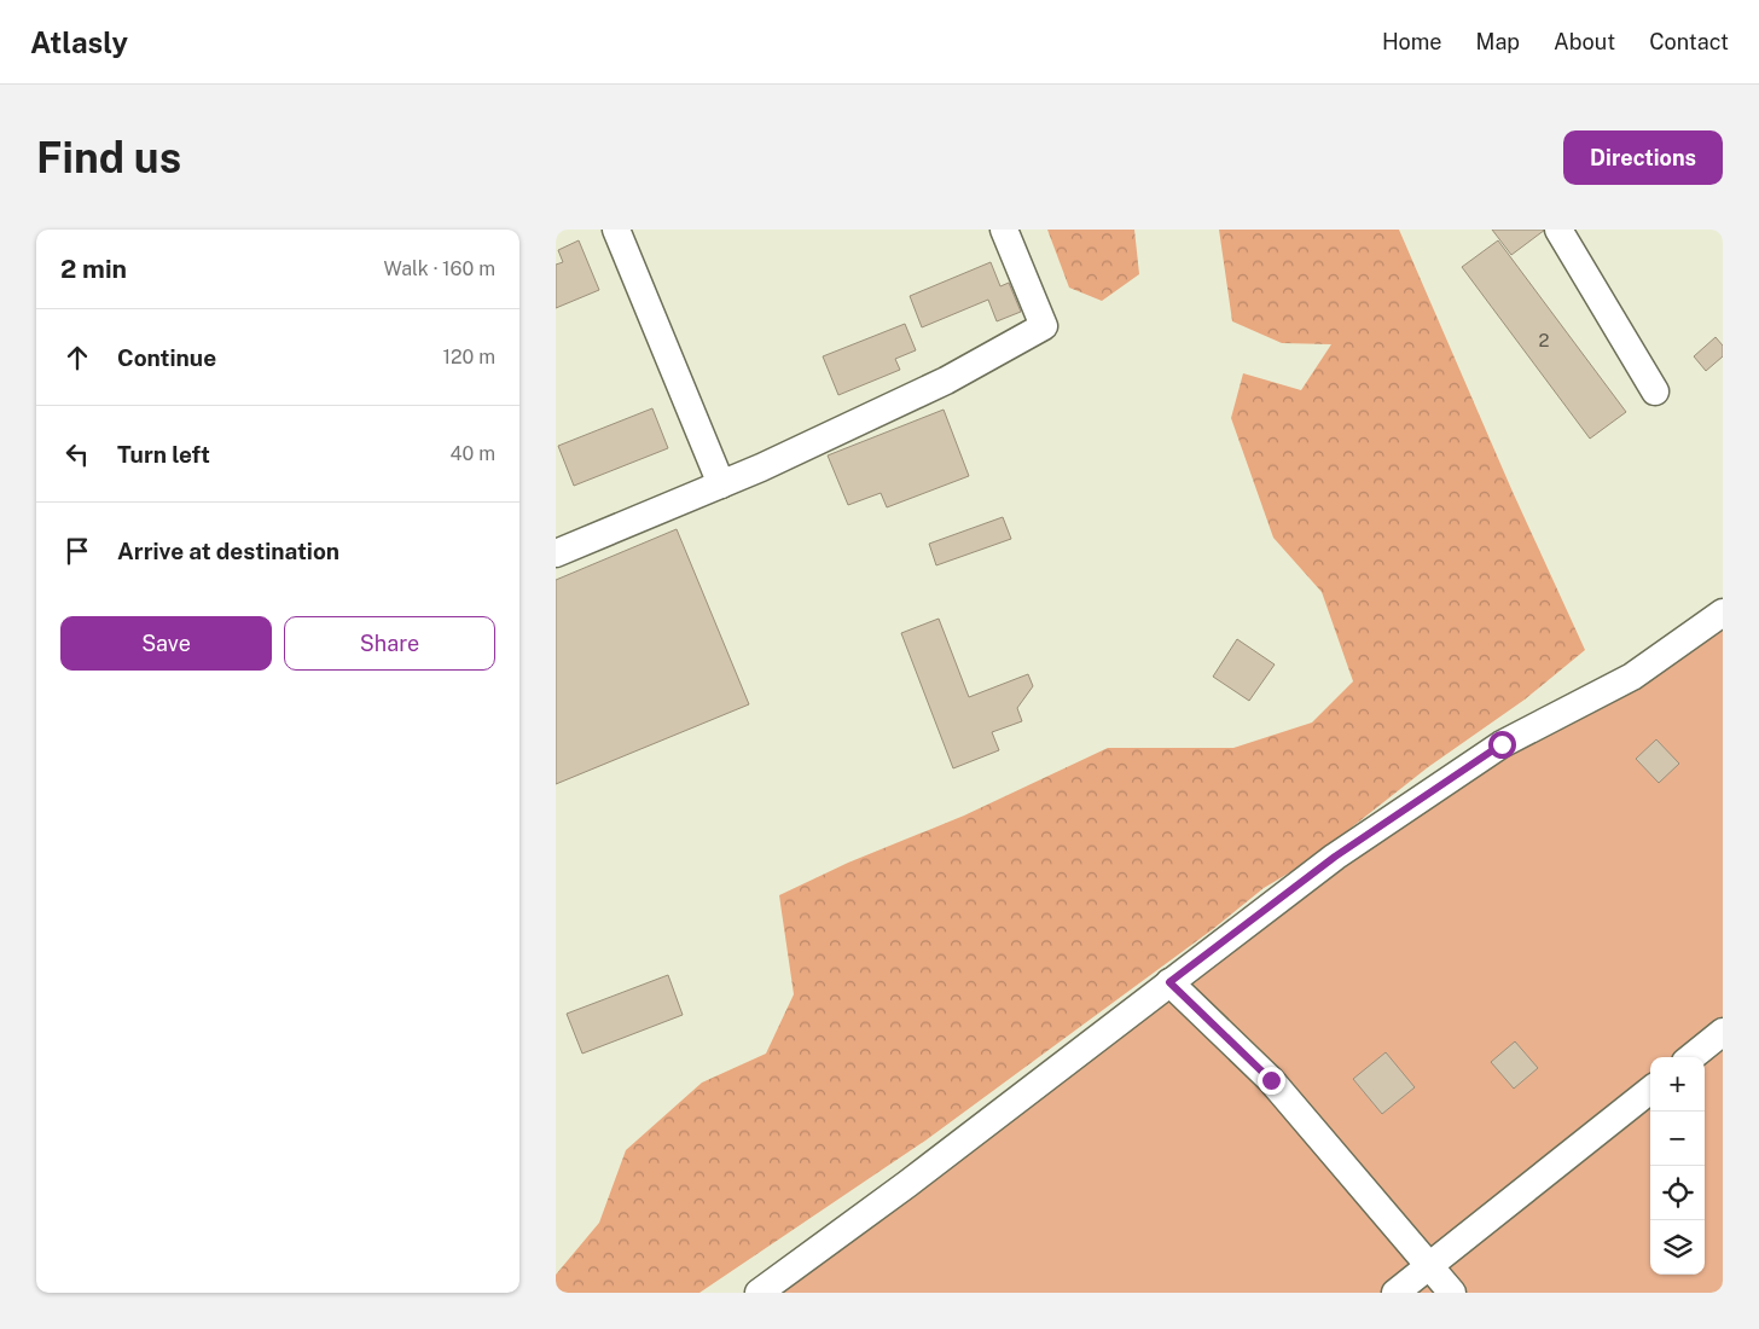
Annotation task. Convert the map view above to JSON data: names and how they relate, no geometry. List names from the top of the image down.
{
  "house_numbers": ["2"],
  "page": {
    "header": "Atlasly",
    "nav": [
      "Home",
      "Map",
      "About",
      "Contact"
    ],
    "buttons": [
      "Directions",
      ["Save", "Share"]
    ],
    "title": "Find us",
    "heading": ["2 min", "Walk · 160 m"],
    "list": [
      ["Continue", "120 m"],
      ["Turn left", "40 m"],
      "Arrive at destination"
    ],
    "map_buttons": ["+", "−"]
  }
}
